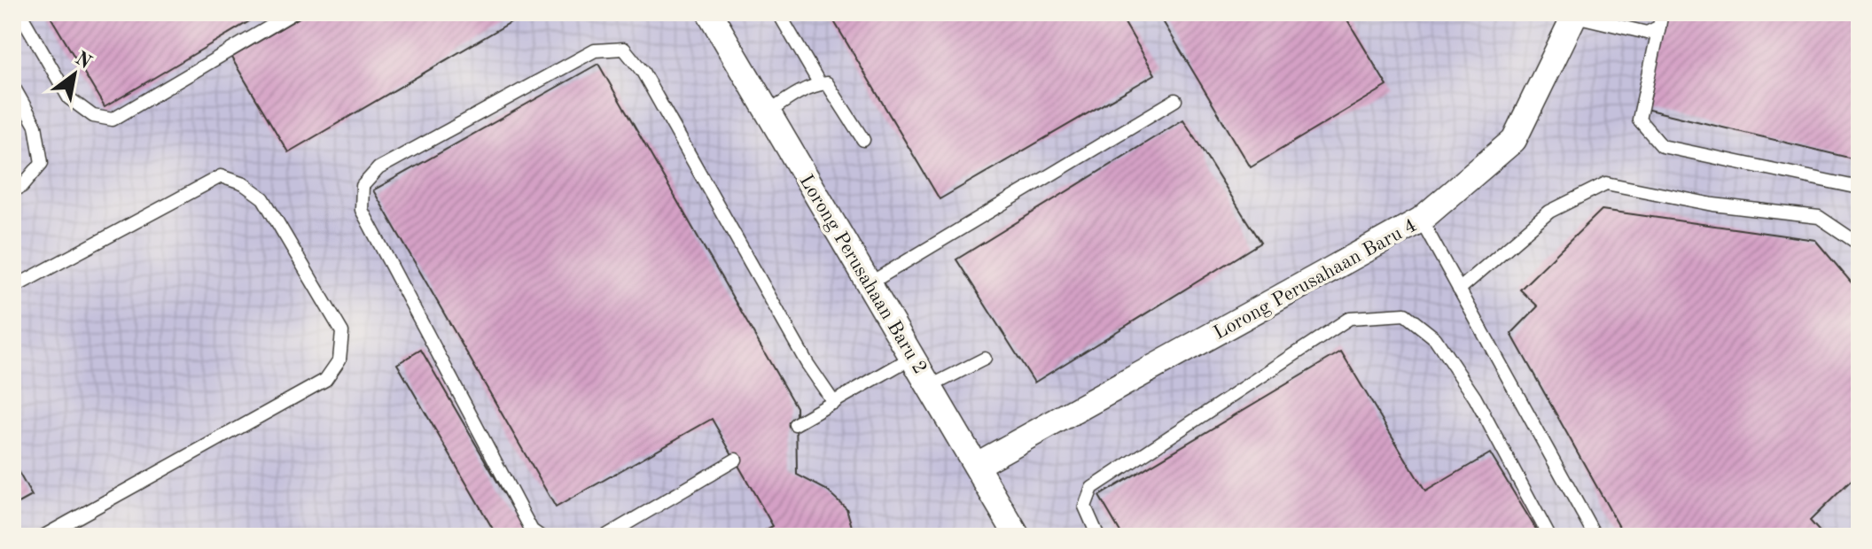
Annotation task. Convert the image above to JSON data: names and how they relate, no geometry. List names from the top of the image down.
{
  "streets": {
    "street": ["Lorong Perusahaan Baru 2", "Lorong Perusahaan Baru 4"]
  },
  "crossings": [
    ["Lorong Perusahaan Baru 2", "Lorong Perusahaan Baru 4"]
  ],
  "north": "top right"
}
